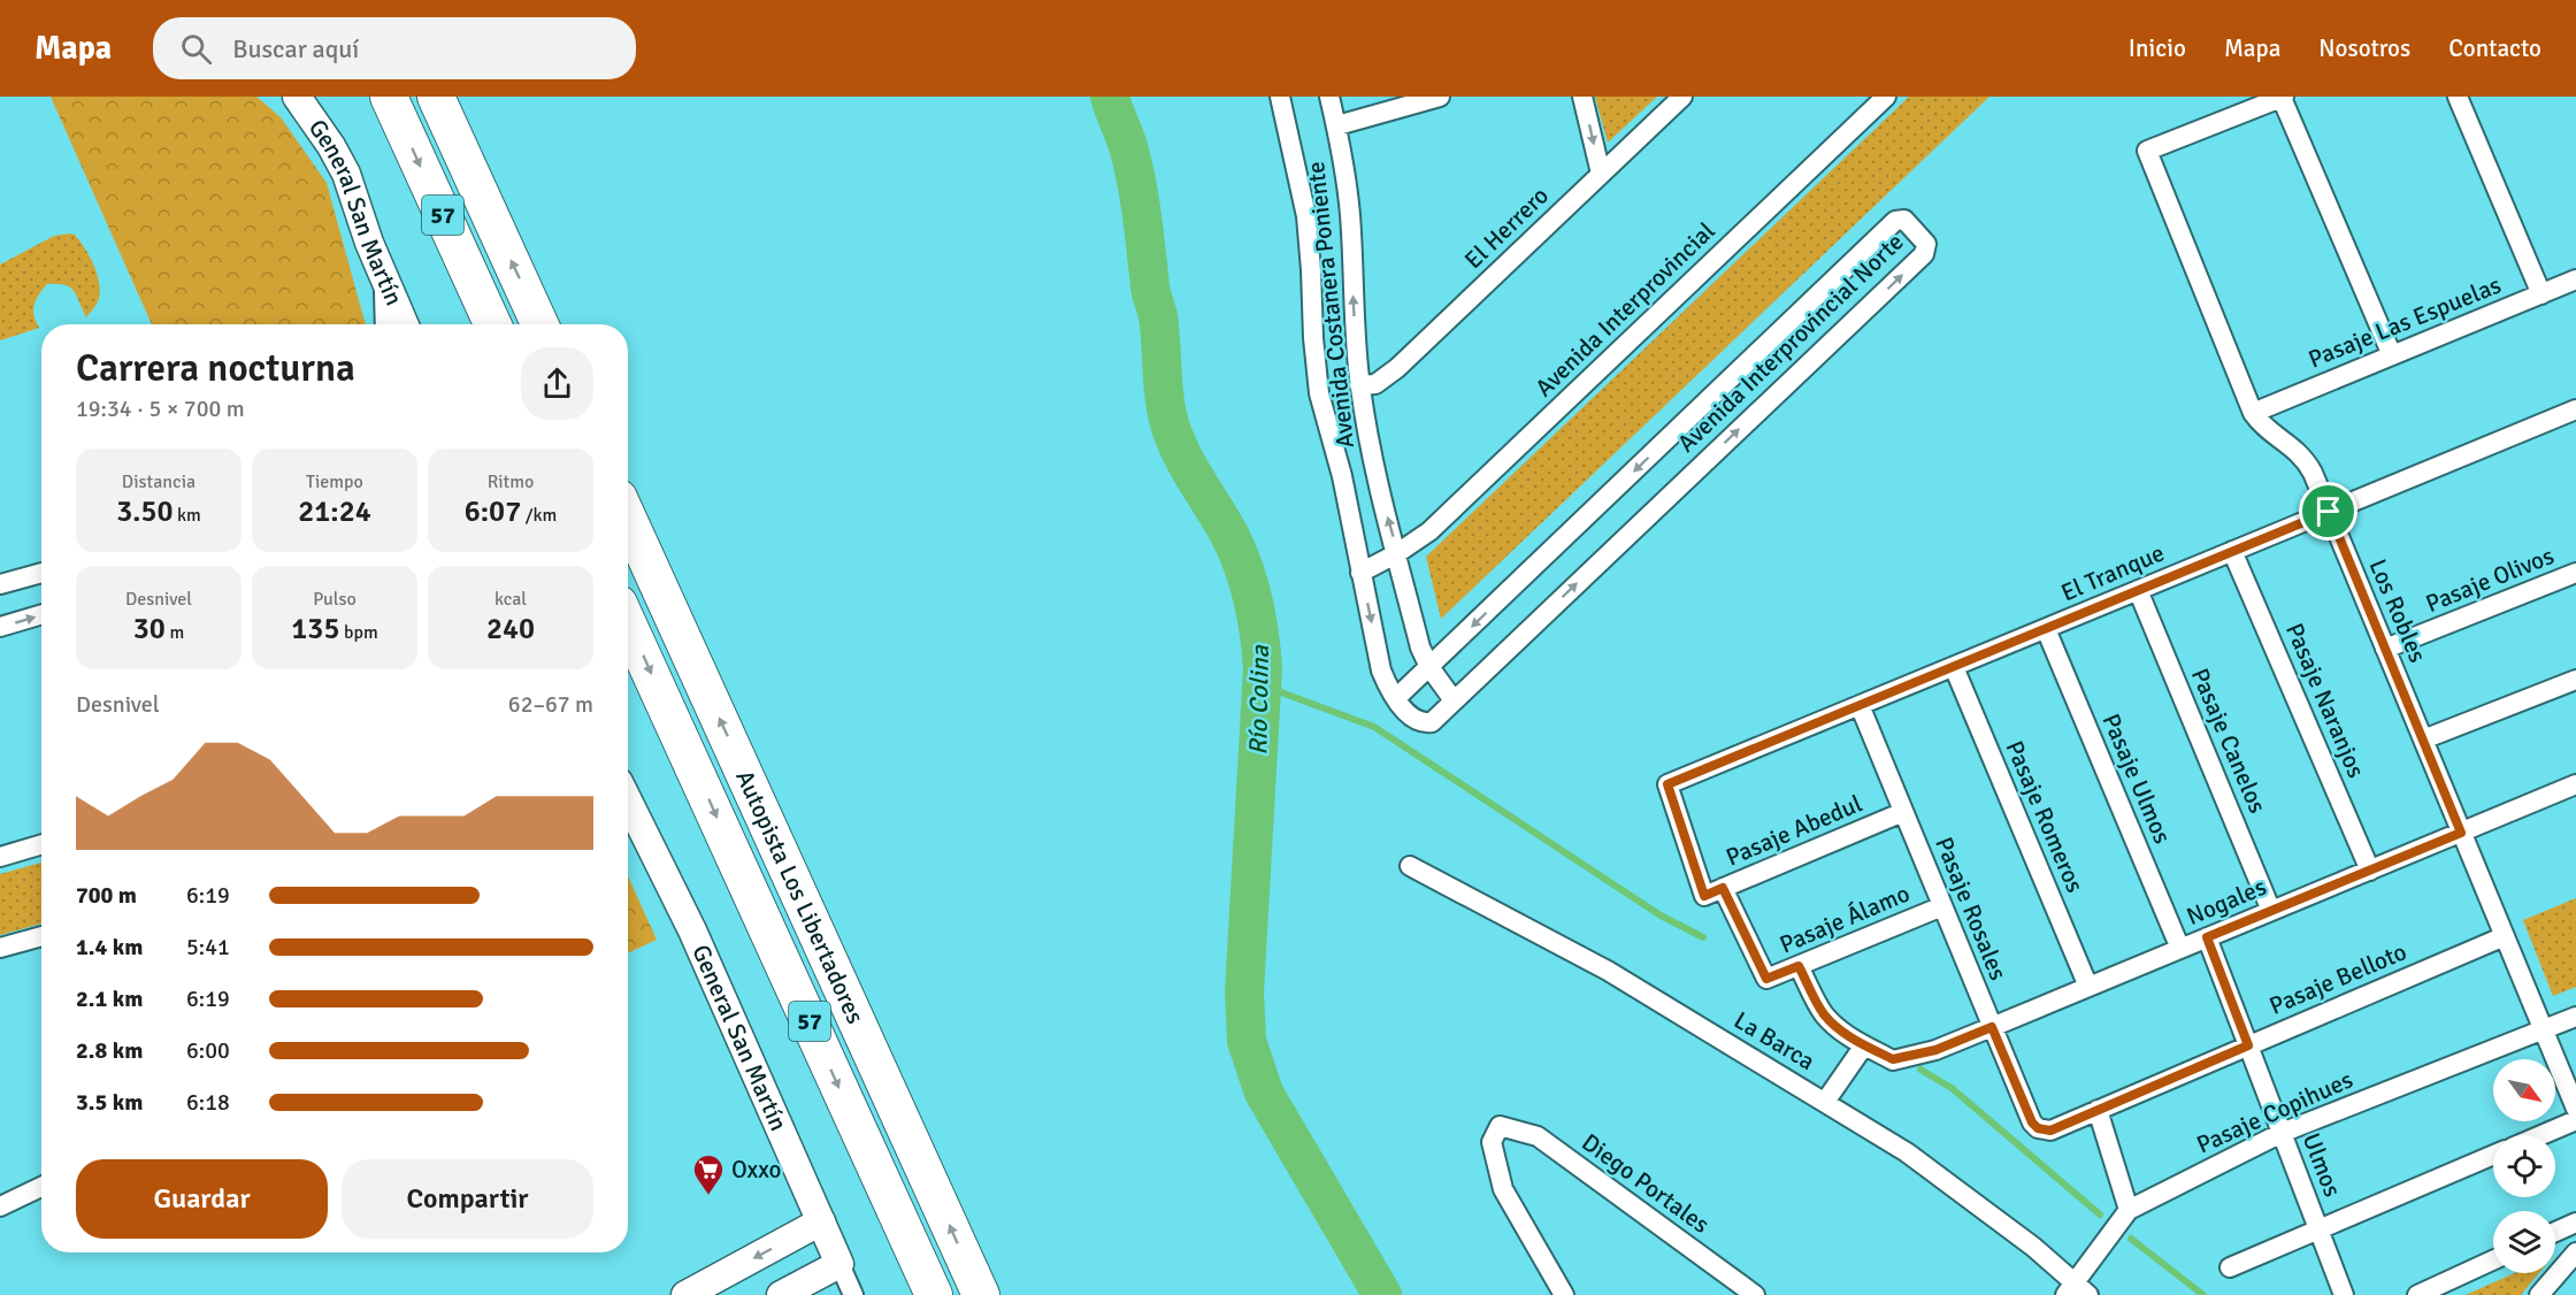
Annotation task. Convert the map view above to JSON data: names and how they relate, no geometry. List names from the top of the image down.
{
  "streets": {
    "highway": ["57", "Autopista Los Libertadores"],
    "street": [
      "General San Martín",
      "El Herrero",
      "Avenida Costanera Poniente",
      "Avenida Interprovincial",
      "Pasaje Las Espuelas",
      "Avenida Interprovincial Norte",
      "El Tranque",
      "Pasaje Olivos",
      "Los Robles",
      "Pasaje Naranjos",
      "Pasaje Canelos",
      "Pasaje Ulmos",
      "Pasaje Romeros",
      "Pasaje Abedul",
      "Nogales",
      "Pasaje Rosales",
      "Pasaje Álamo",
      "Pasaje Belloto",
      "La Barca",
      "Pasaje Copihues",
      "Ulmos",
      "Diego Portales"
    ]
  },
  "crossings": [
    ["El Herrero", "Avenida Costanera Poniente"],
    ["Avenida Costanera Poniente", "Avenida Interprovincial"],
    ["Avenida Costanera Poniente", "Avenida Interprovincial Norte"],
    ["Pasaje Las Espuelas", "Los Robles"],
    ["El Tranque", "Los Robles"],
    ["El Tranque", "Pasaje Naranjos"],
    ["El Tranque", "Pasaje Canelos"],
    ["El Tranque", "Pasaje Ulmos"],
    ["El Tranque", "Pasaje Romeros"],
    ["El Tranque", "Pasaje Abedul"],
    ["El Tranque", "Pasaje Rosales"],
    ["Pasaje Olivos", "Los Robles"],
    ["Los Robles", "Nogales"],
    ["Los Robles", "Pasaje Belloto"],
    ["Los Robles", "Pasaje Copihues"],
    ["Pasaje Naranjos", "Nogales"],
    ["Pasaje Canelos", "Nogales"],
    ["Pasaje Ulmos", "Nogales"],
    ["Pasaje Romeros", "Nogales"],
    ["Pasaje Abedul", "Pasaje Rosales"],
    ["Pasaje Abedul", "Pasaje Álamo"],
    ["Nogales", "Pasaje Rosales"],
    ["Nogales", "Ulmos"],
    ["Pasaje Rosales", "Pasaje Álamo"],
    ["Pasaje Rosales", "Pasaje Belloto"],
    ["Pasaje Belloto", "Ulmos"],
    ["La Barca", "Pasaje Copihues"],
    ["Pasaje Copihues", "Ulmos"]
  ],
  "water": ["Río Colina"],
  "places": {
    "supermarket": ["Oxxo"]
  },
  "north": "bottom right",
  "page": {
    "header": "Mapa",
    "search": "Buscar aquí",
    "nav": [
      "Inicio",
      "Mapa",
      "Nosotros",
      "Contacto"
    ],
    "heading": ["Carrera nocturna", "19:34 · 5 × 700 m"],
    "stats": [
      ["Distancia", "3.50 km"],
      ["Tiempo", "21:24"],
      ["Ritmo", "6:07 /km"],
      ["Desnivel", "30 m"],
      ["Pulso", "135 bpm"],
      ["kcal", "240"]
    ],
    "chart": ["Desnivel", "62–67 m"],
    "list": [
      {
        "name": "700 m",
        "note": "6:19"
      },
      {
        "name": "1.4 km",
        "note": "5:41"
      },
      {
        "name": "2.1 km",
        "note": "6:19"
      },
      {
        "name": "2.8 km",
        "note": "6:00"
      },
      {
        "name": "3.5 km",
        "note": "6:18"
      }
    ],
    "buttons": ["Guardar", "Compartir"]
  }
}
